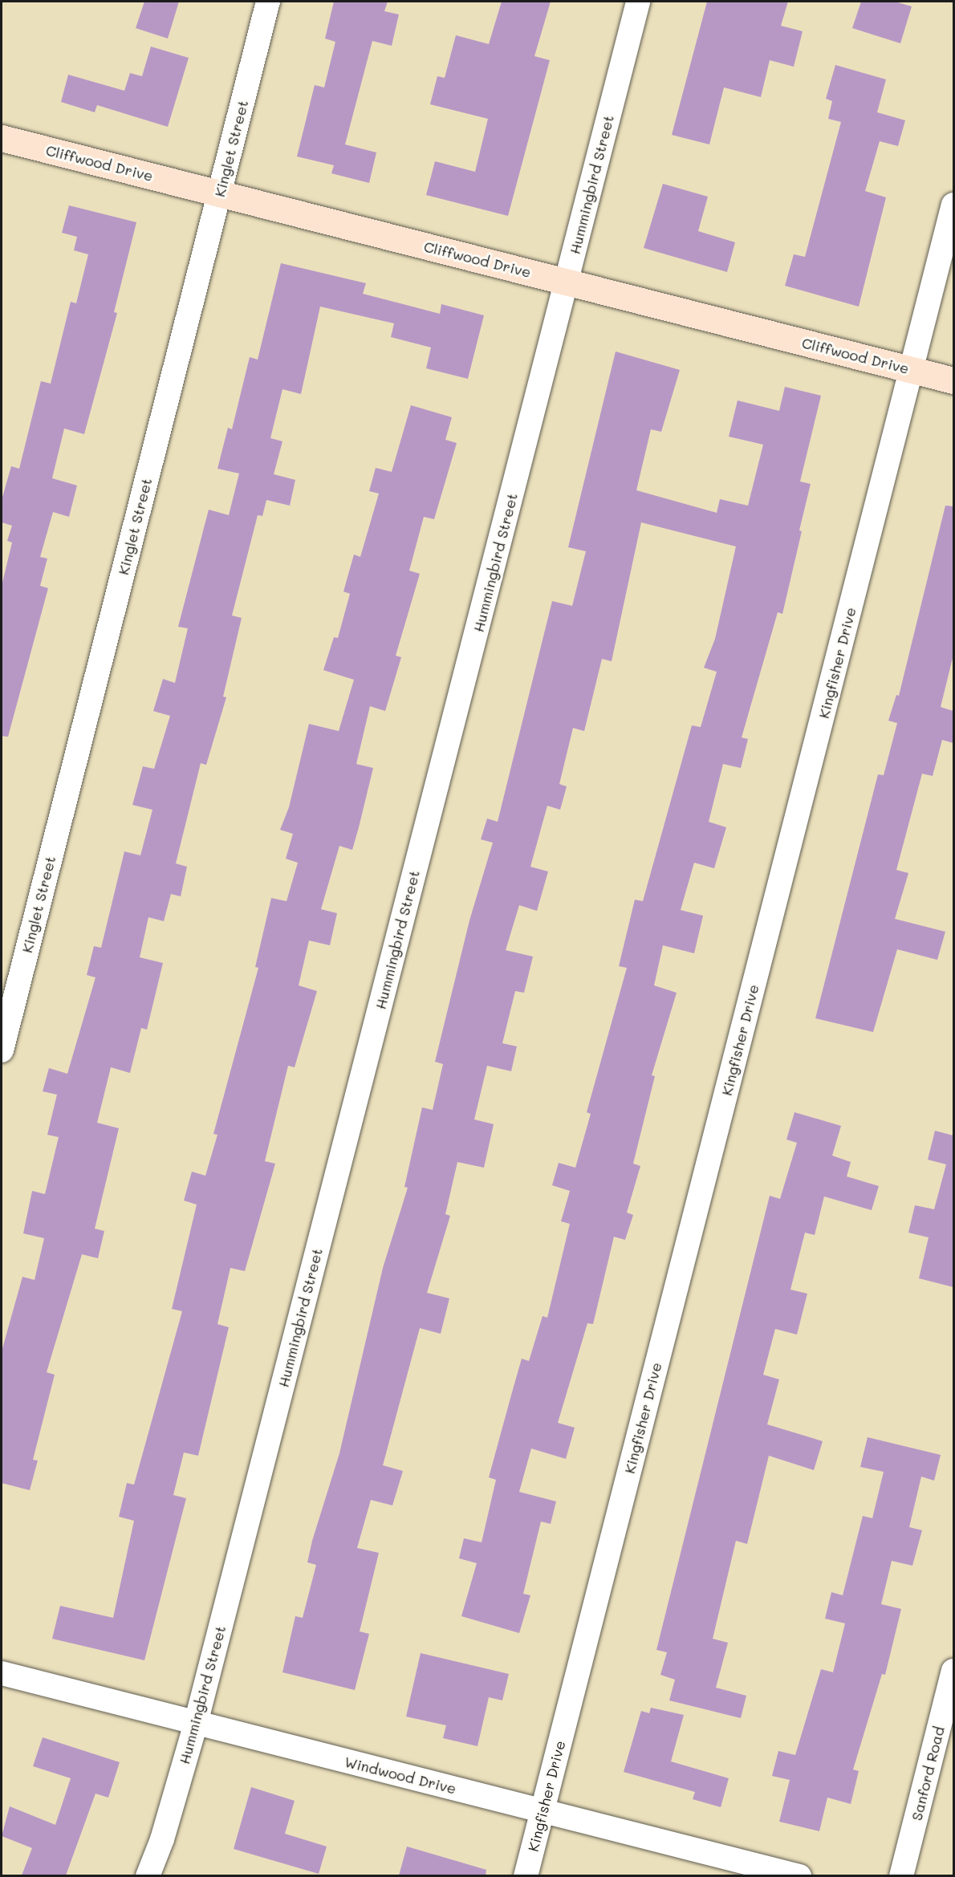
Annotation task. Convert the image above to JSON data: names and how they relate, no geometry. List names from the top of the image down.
{
  "streets": {
    "street": [
      "Kinglet Street",
      "Cliffwood Drive",
      "Hummingbird Street",
      "Kingfisher Drive",
      "Sanford Road",
      "Windwood Drive"
    ]
  },
  "crossings": [
    ["Kinglet Street", "Cliffwood Drive"],
    ["Cliffwood Drive", "Hummingbird Street"],
    ["Cliffwood Drive", "Kingfisher Drive"],
    ["Hummingbird Street", "Windwood Drive"],
    ["Kingfisher Drive", "Windwood Drive"]
  ]
}
